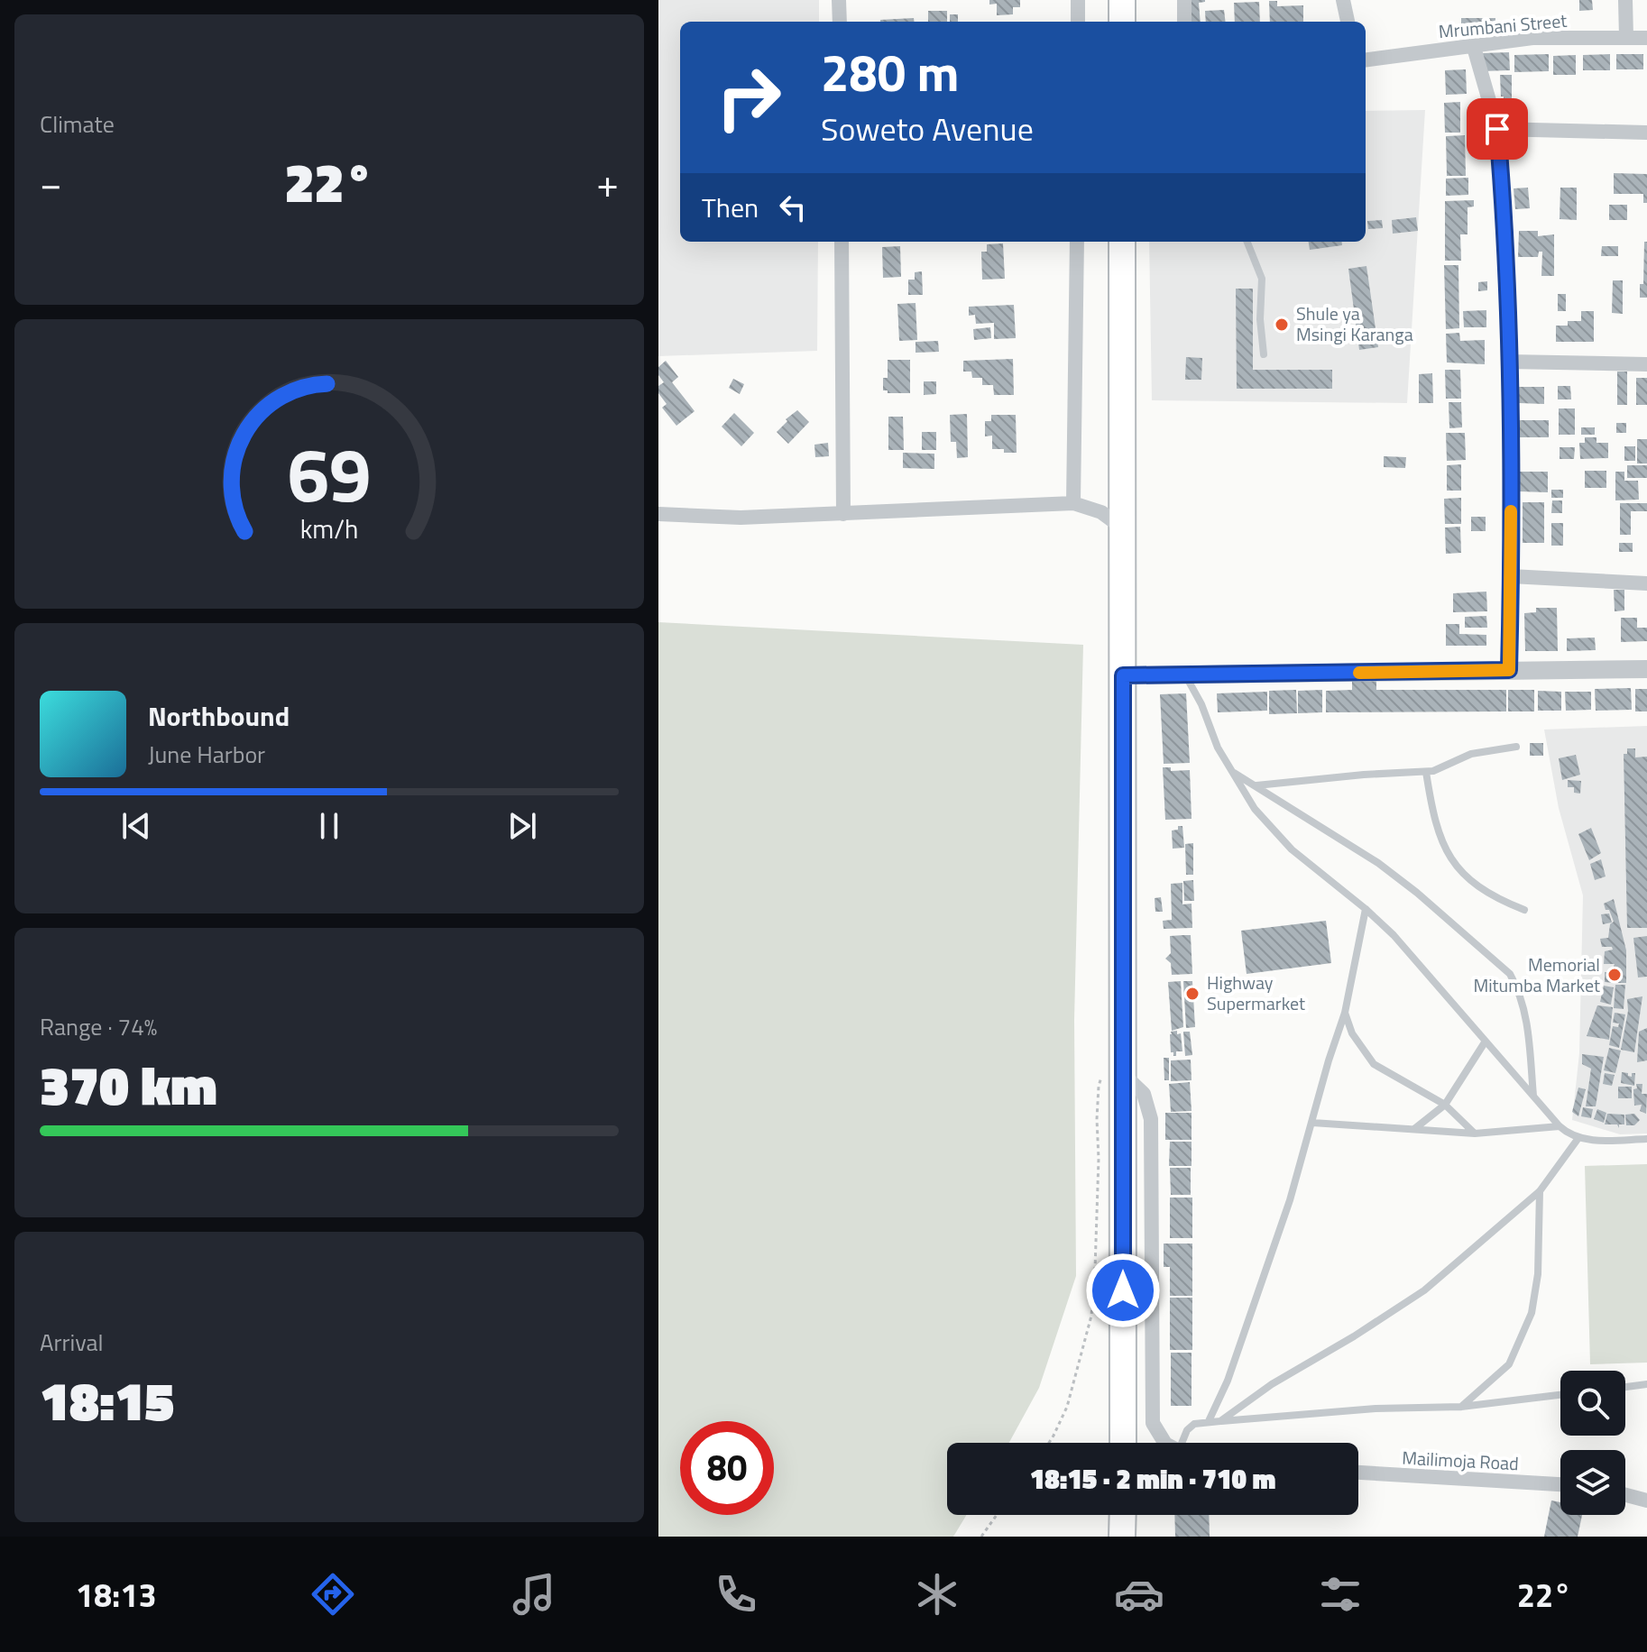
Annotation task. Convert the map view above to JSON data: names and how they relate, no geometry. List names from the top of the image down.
{
  "streets": {
    "street": ["Mrumbani Street", "Mailimoja Road"]
  },
  "places": ["Shule ya Msingi Karanga", "Memorial Mitumba Market", "Highway Supermarket"],
  "page": {
    "tile": [
      "Climate",
      ["Range · 74%", "370 km"],
      ["Arrival", "18:15"]
    ],
    "turn": ["280 m", "Soweto Avenue"],
    "heat": ["−", "22°", "+"],
    "then": "Then",
    "song": ["Northbound", "June Harbor"],
    "limit": "80",
    "trip": "18:15 · 2 min · 710 m",
    "tabs": ["18:13", "22°"],
    "gauge": ["69", "km/h"]
  }
}
